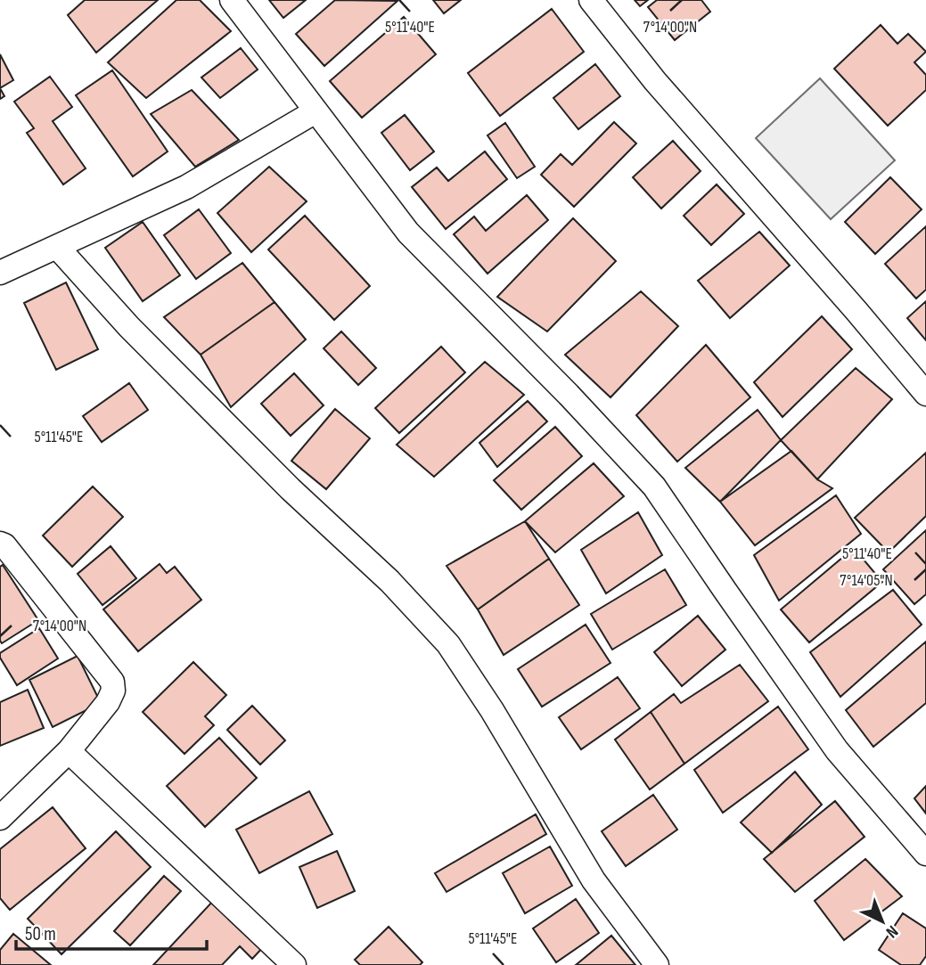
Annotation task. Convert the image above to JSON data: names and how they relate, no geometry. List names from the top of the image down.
{
  "scale_bar": "50 m",
  "north": "bottom right",
  "coordinates": [
    "7°14'00\"N",
    "5°11'40\"E",
    "5°11'45\"E",
    "7°14'05\"N"
  ]
}
